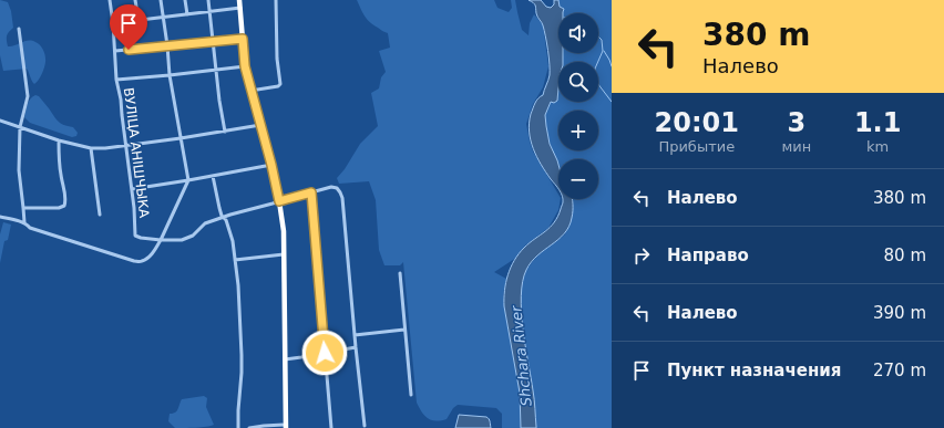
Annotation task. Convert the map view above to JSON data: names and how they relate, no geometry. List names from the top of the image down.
{
  "streets": {
    "street": ["ВУЛІЦА АНІШЧЫКА"]
  },
  "water": ["Shchara River"],
  "page": {
    "turn": ["380 m", "Налево"],
    "map_buttons": ["+", "−"],
    "eta": [
      "20:01",
      "Прибытие",
      "3",
      "мин",
      "1.1",
      "km"
    ],
    "list": [
      {
        "name": "Налево",
        "value": "380 m"
      },
      {
        "name": "Направо",
        "value": "80 m"
      },
      {
        "name": "Налево",
        "value": "390 m"
      },
      {
        "name": "Пункт назначения",
        "value": "270 m"
      }
    ]
  }
}
